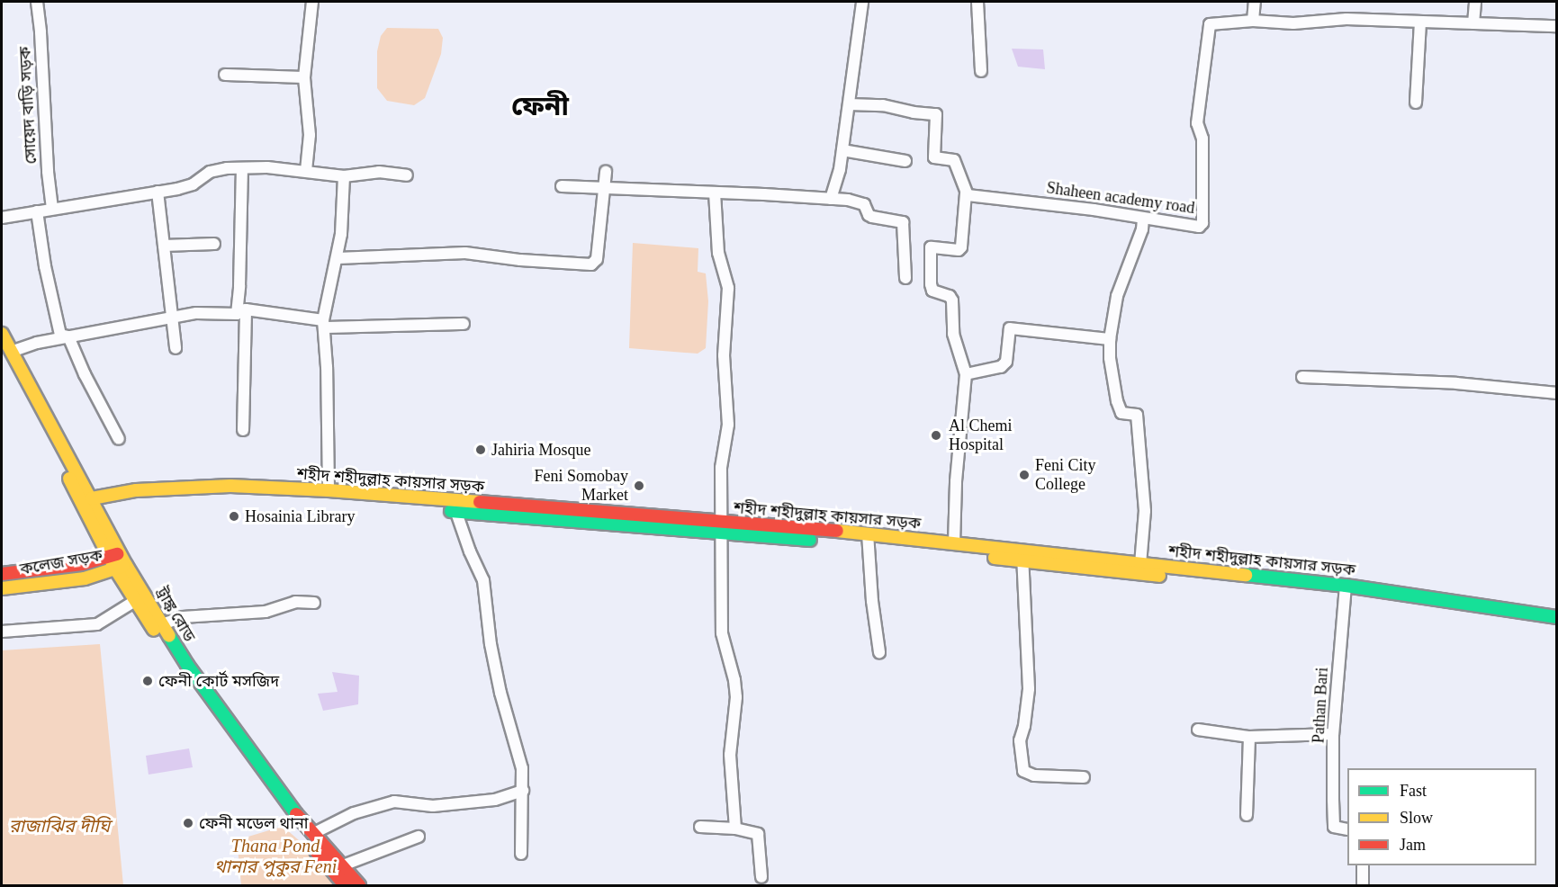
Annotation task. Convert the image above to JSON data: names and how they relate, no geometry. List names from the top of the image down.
{
  "streets": {
    "main road": ["শহীদ শহীদুল্লাহ কায়সার সড়ক", "কলেজ সড়ক", "ট্রাঙ্ক রোড"],
    "street": ["সোয়েদ বাড়ি সড়ক", "Shaheen academy road", "Pathan Bari"]
  },
  "crossings": [
    ["শহীদ শহীদুল্লাহ কায়সার সড়ক", "ট্রাঙ্ক রোড"],
    ["শহীদ শহীদুল্লাহ কায়সার সড়ক", "Pathan Bari"],
    ["কলেজ সড়ক", "ট্রাঙ্ক রোড"]
  ],
  "districts": ["ফেনী"],
  "water": ["রাজাঝির দীঘি", "Thana Pond থানার পুকুর Feni"],
  "places": [
    "Al Chemi Hospital",
    "Jahiria Mosque",
    "Feni City College",
    "Feni Somobay Market",
    "Hosainia Library",
    "ফেনী কোর্ট মসজিদ",
    "ফেনী মডেল থানা"
  ],
  "legend": ["Fast", "Slow", "Jam"]
}
